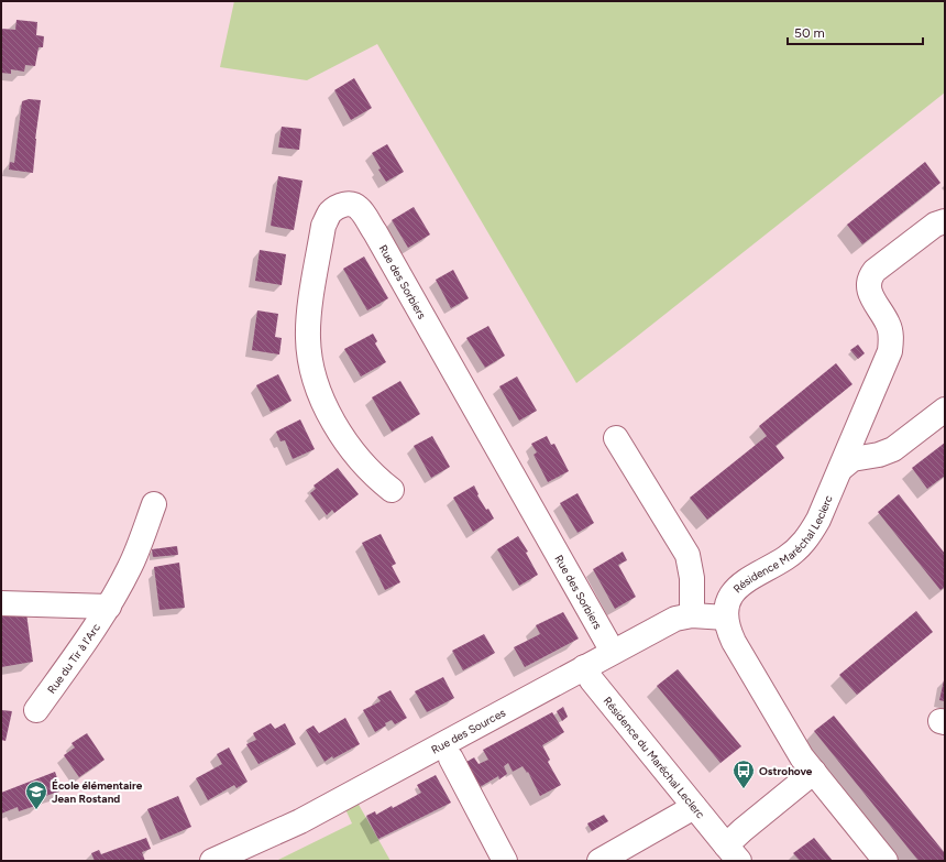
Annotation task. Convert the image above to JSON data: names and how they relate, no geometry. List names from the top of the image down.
{
  "streets": {
    "street": [
      "Rue des Sorbiers",
      "Résidence Maréchal Leclerc",
      "Rue du Tir à l'Arc",
      "Rue des Sources",
      "Résidence du Maréchal Leclerc"
    ]
  },
  "crossings": [
    ["Rue des Sorbiers", "Rue des Sources"],
    ["Résidence Maréchal Leclerc", "Rue des Sources"],
    ["Rue des Sources", "Résidence du Maréchal Leclerc"]
  ],
  "places": {
    "bus stop": ["Ostrohove"],
    "school or university": ["École élémentaire Jean Rostand"]
  },
  "scale_bar": "50 m"
}
